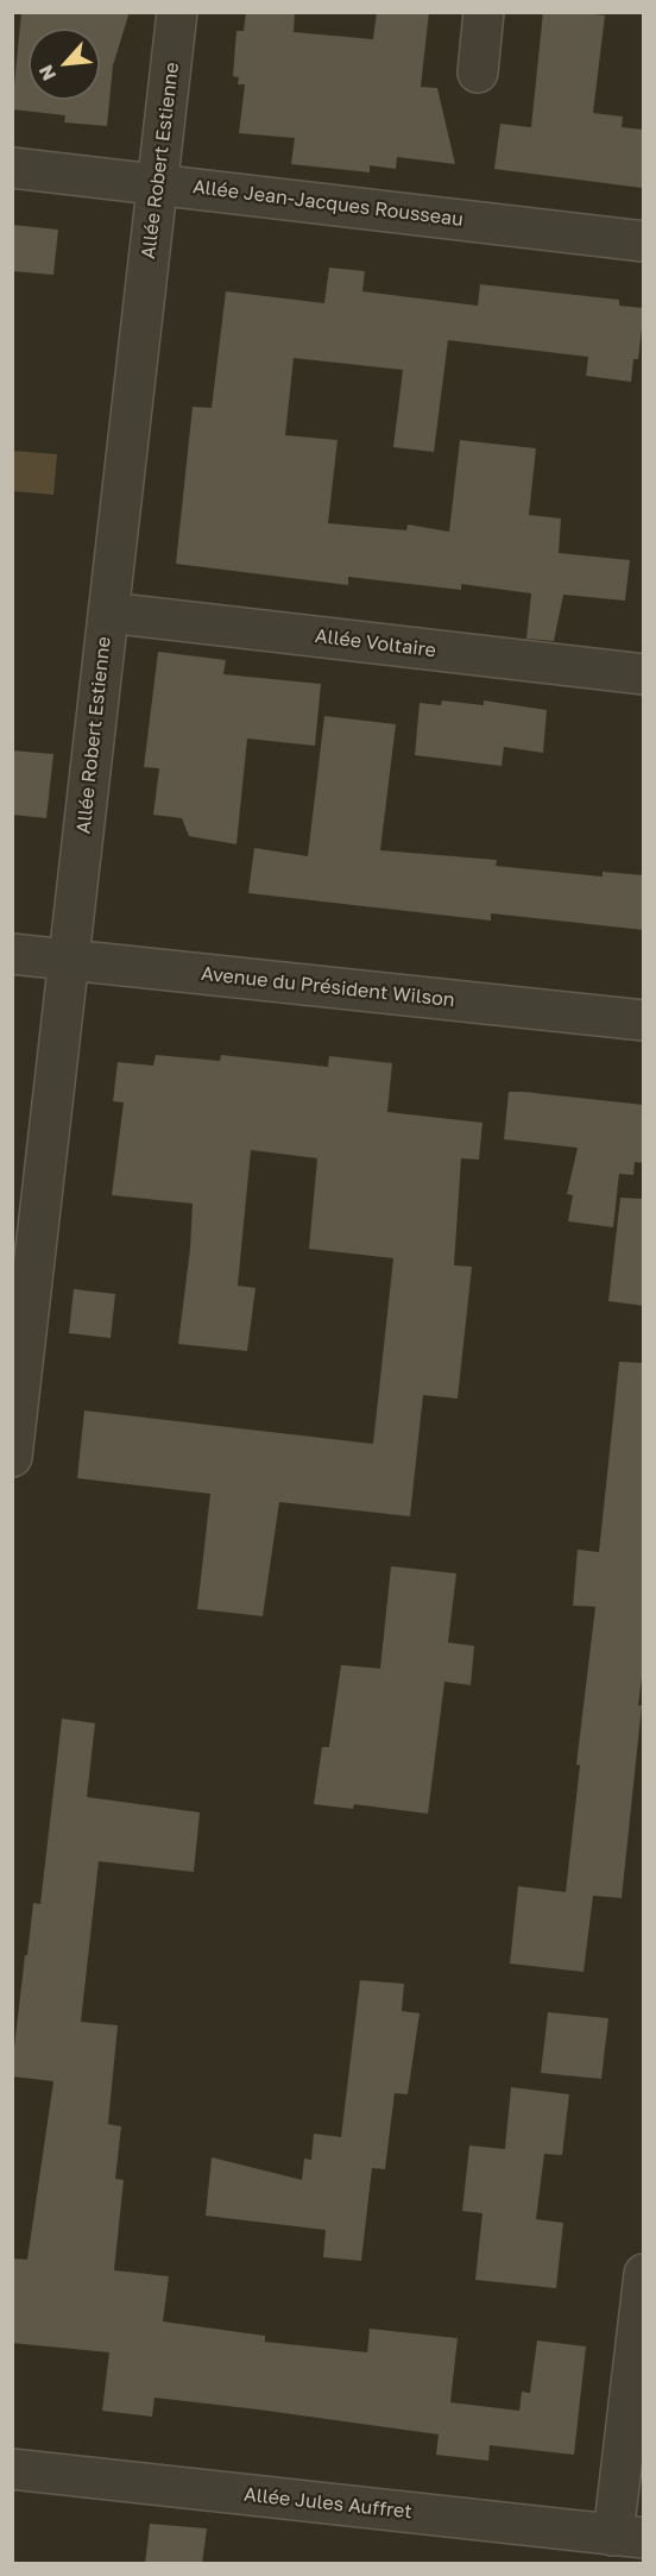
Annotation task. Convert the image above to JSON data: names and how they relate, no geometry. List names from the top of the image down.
{
  "streets": {
    "street": [
      "Allée Robert Estienne",
      "Allée Jean-Jacques Rousseau",
      "Allée Voltaire",
      "Avenue du Président Wilson",
      "Allée Jules Auffret"
    ]
  },
  "crossings": [
    ["Allée Robert Estienne", "Allée Jean-Jacques Rousseau"],
    ["Allée Robert Estienne", "Allée Voltaire"],
    ["Allée Robert Estienne", "Avenue du Président Wilson"]
  ],
  "north": "bottom left"
}
